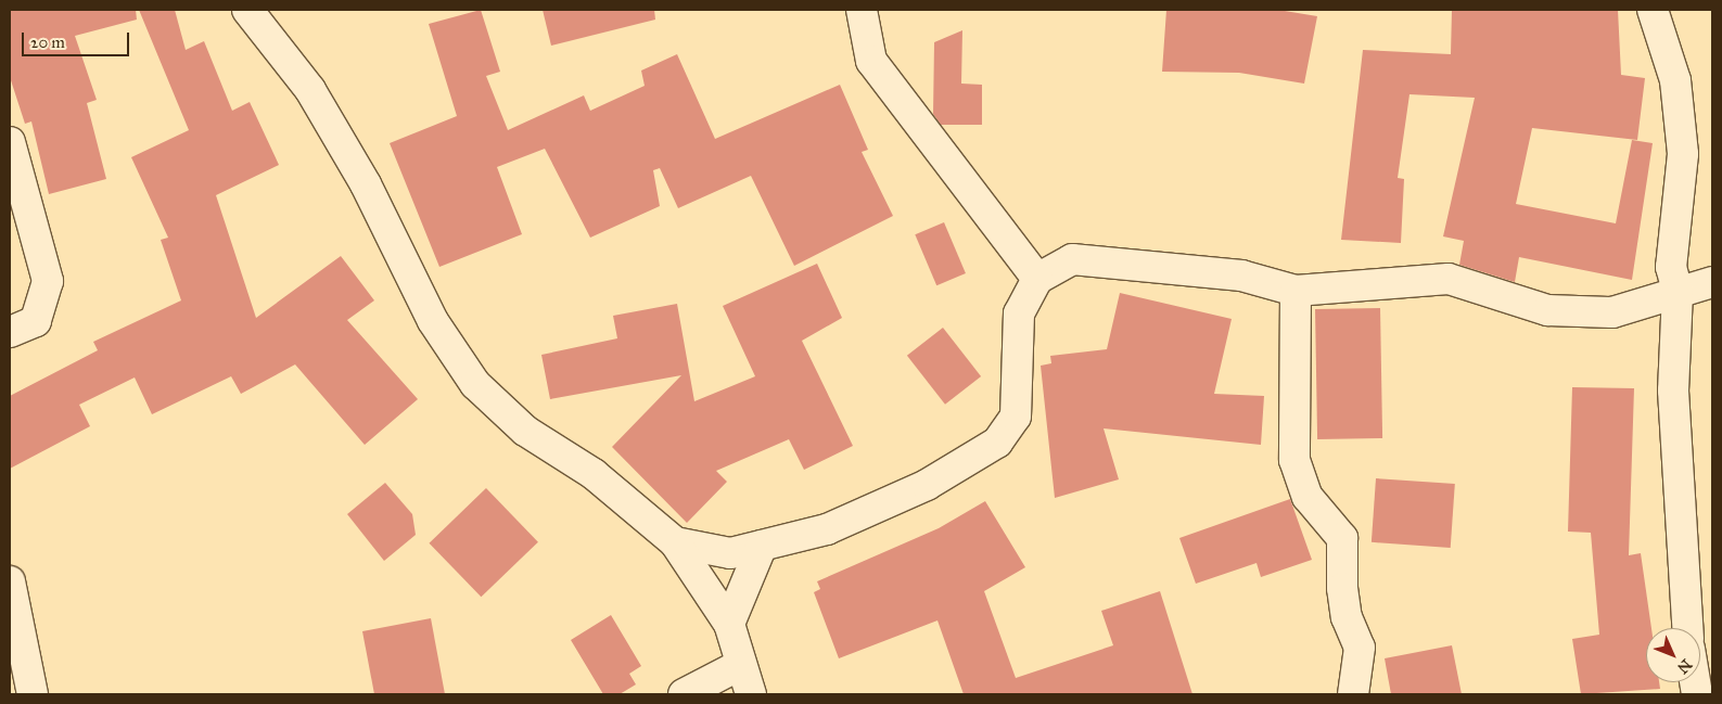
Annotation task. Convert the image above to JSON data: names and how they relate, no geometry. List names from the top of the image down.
{
  "scale_bar": "20 m",
  "north": "bottom right"
}
